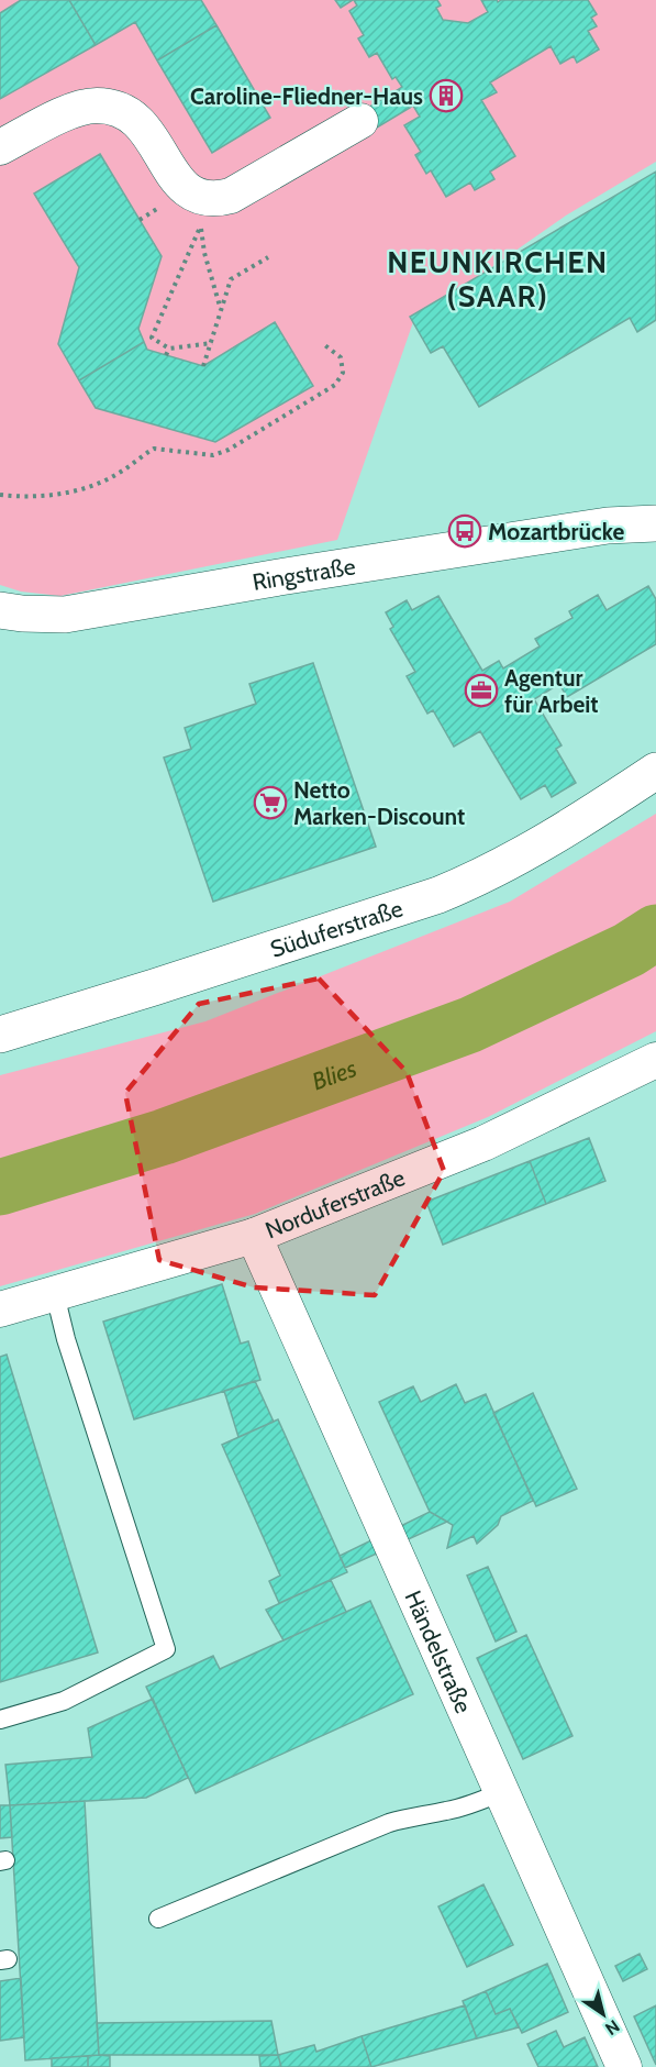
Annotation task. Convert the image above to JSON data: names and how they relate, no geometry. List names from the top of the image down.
{
  "streets": {
    "street": [
      "Ringstraße",
      "Süduferstraße",
      "Norduferstraße",
      "Händelstraße"
    ]
  },
  "crossings": [
    ["Norduferstraße", "Händelstraße"]
  ],
  "districts": ["NEUNKIRCHEN (SAAR)"],
  "water": ["Blies"],
  "places": {
    "building": ["Caroline-Fliedner-Haus"],
    "bus stop": ["Mozartbrücke"],
    "office": ["Agentur für Arbeit"],
    "supermarket": ["Netto Marken-Discount"]
  },
  "north": "bottom right"
}
